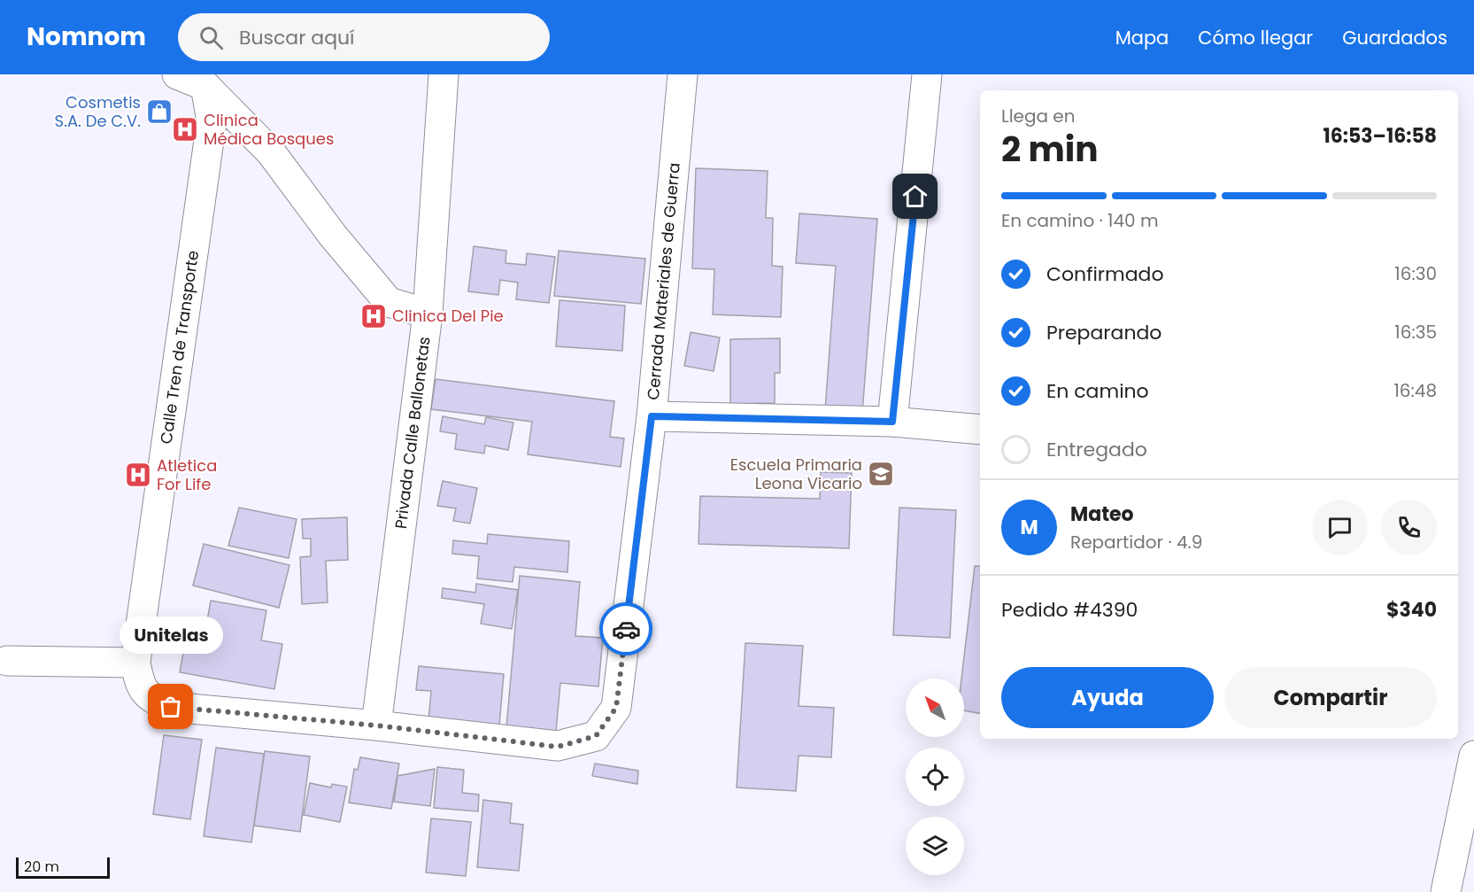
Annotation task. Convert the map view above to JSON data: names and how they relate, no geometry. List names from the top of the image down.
{
  "streets": {
    "street": ["Cerrada Materiales de Guerra", "Calle Tren de Transporte", "Privada Calle Ballonetas"]
  },
  "crossings": [
    ["Cerrada Materiales de Guerra", "Calle Tren de Transporte"],
    ["Cerrada Materiales de Guerra", "Privada Calle Ballonetas"],
    ["Calle Tren de Transporte", "Privada Calle Ballonetas"]
  ],
  "places": {
    "shop": ["Cosmetis S.A. De C.V."],
    "hospital": ["Clinica Médica Bosques", "Clinica Del Pie", "Atletica For Life"],
    "school or university": ["Escuela Primaria Leona Vicario"],
    "other": ["Unitelas"]
  },
  "scale_bar": "20 m",
  "north": "top left",
  "page": {
    "header": "Nomnom",
    "search": "Buscar aquí",
    "nav": ["Mapa", "Cómo llegar", "Guardados"],
    "heading": ["2 min", "Llega en", "16:53–16:58"],
    "panel": [
      "Mateo",
      "Repartidor · 4.9",
      "Pedido #4390",
      "$340"
    ],
    "bar": "En camino · 140 m",
    "list": [
      ["Confirmado", "16:30"],
      ["Preparando", "16:35"],
      ["En camino", "16:48"],
      "Entregado"
    ],
    "round": "M",
    "bubble": "Unitelas",
    "buttons": ["Ayuda", "Compartir"],
    "scale": "20 m"
  }
}
